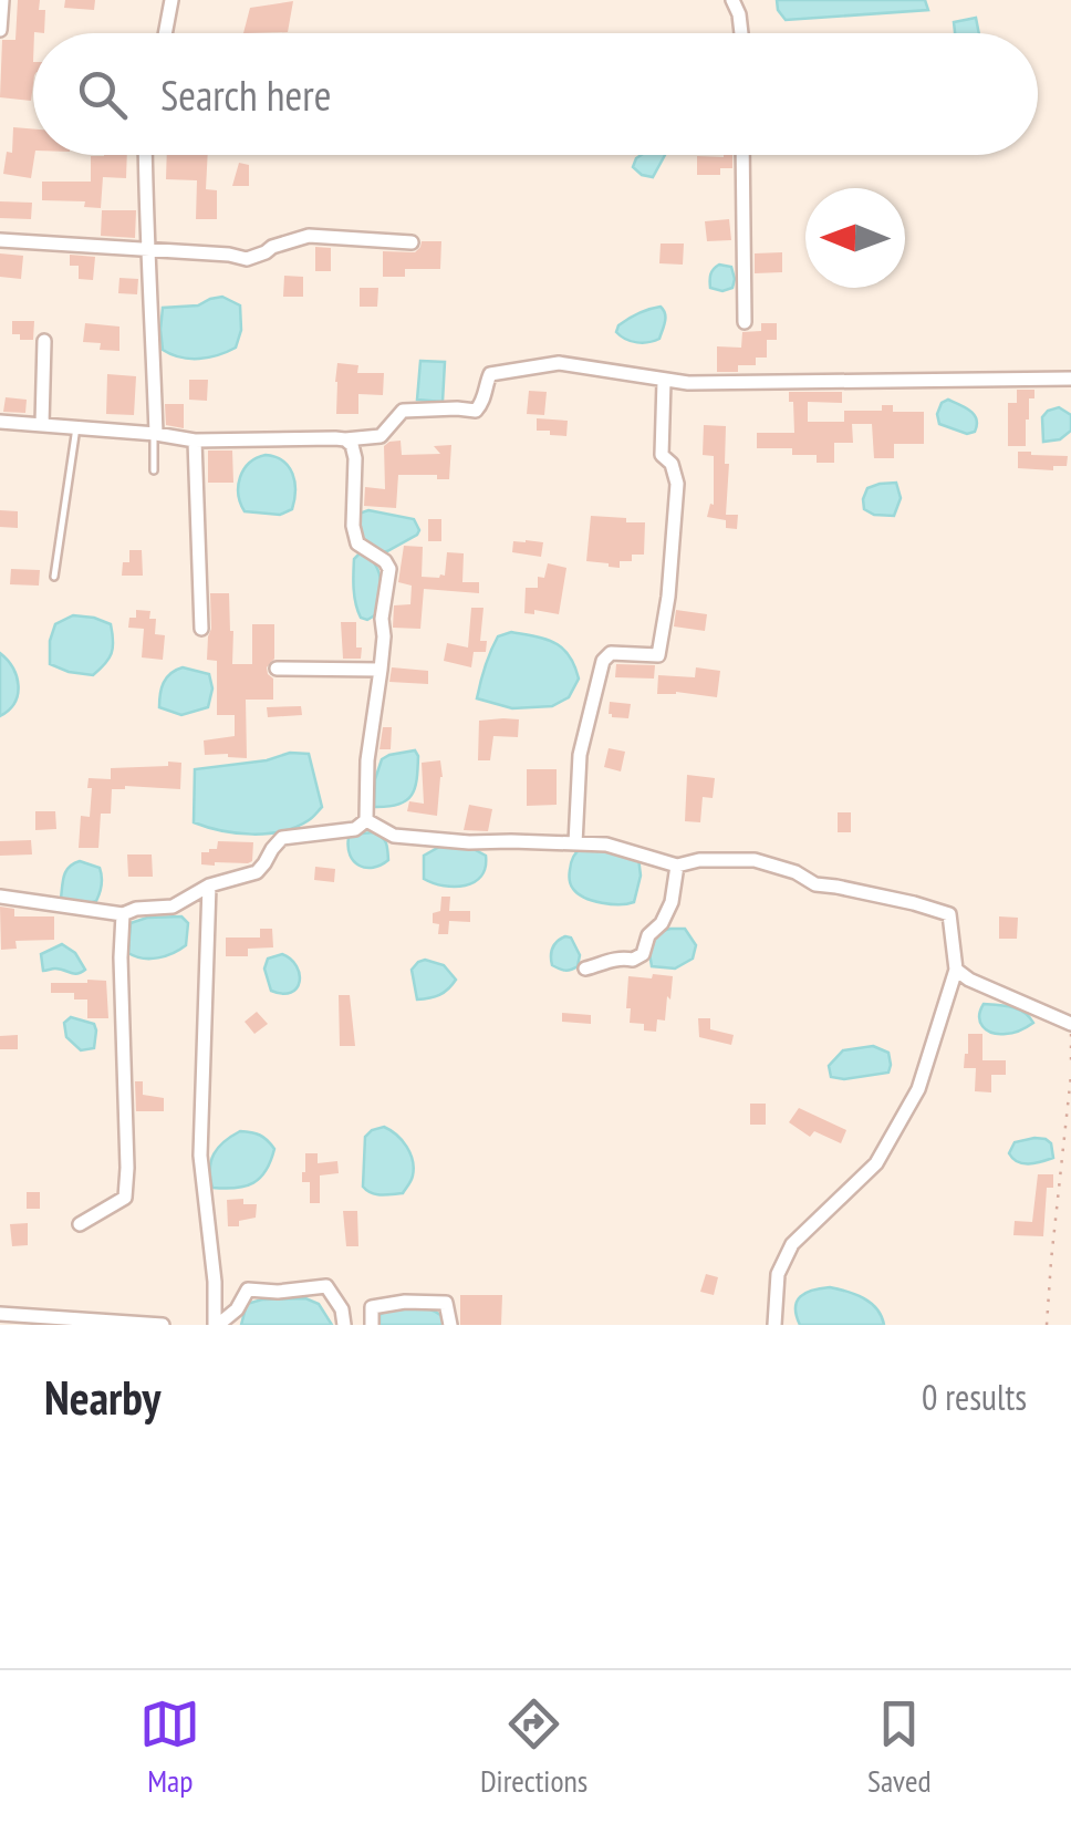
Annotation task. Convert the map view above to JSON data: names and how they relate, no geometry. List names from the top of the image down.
{
  "north": "left",
  "page": {
    "search": "Search here",
    "heading": ["Nearby", "0 results"],
    "nav": ["Map", "Directions", "Saved"]
  }
}
